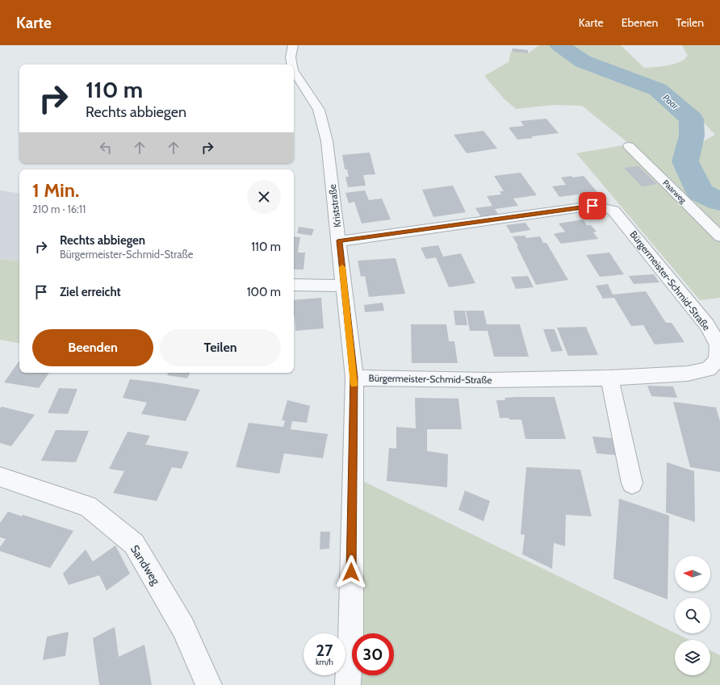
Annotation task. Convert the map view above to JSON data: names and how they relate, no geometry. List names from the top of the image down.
{
  "streets": {
    "street": [
      "Paarweg",
      "Kriststraße",
      "Bürgermeister-Schmid-Straße",
      "Sandweg"
    ]
  },
  "crossings": [
    ["Kriststraße", "Bürgermeister-Schmid-Straße"]
  ],
  "water": ["Paar"],
  "north": "left",
  "page": {
    "header": "Karte",
    "nav": ["Karte", "Ebenen", "Teilen"],
    "turn": ["110 m", "Rechts abbiegen"],
    "heading": ["1 Min.", "210 m · 16:11"],
    "list": [
      {
        "name": "Rechts abbiegen",
        "note": "Bürgermeister-Schmid-Straße",
        "value": "110 m"
      },
      {
        "name": "Ziel erreicht",
        "value": "100 m"
      }
    ],
    "buttons": ["Beenden", "Teilen"],
    "speed": "27 km/h",
    "limit": "30"
  }
}
